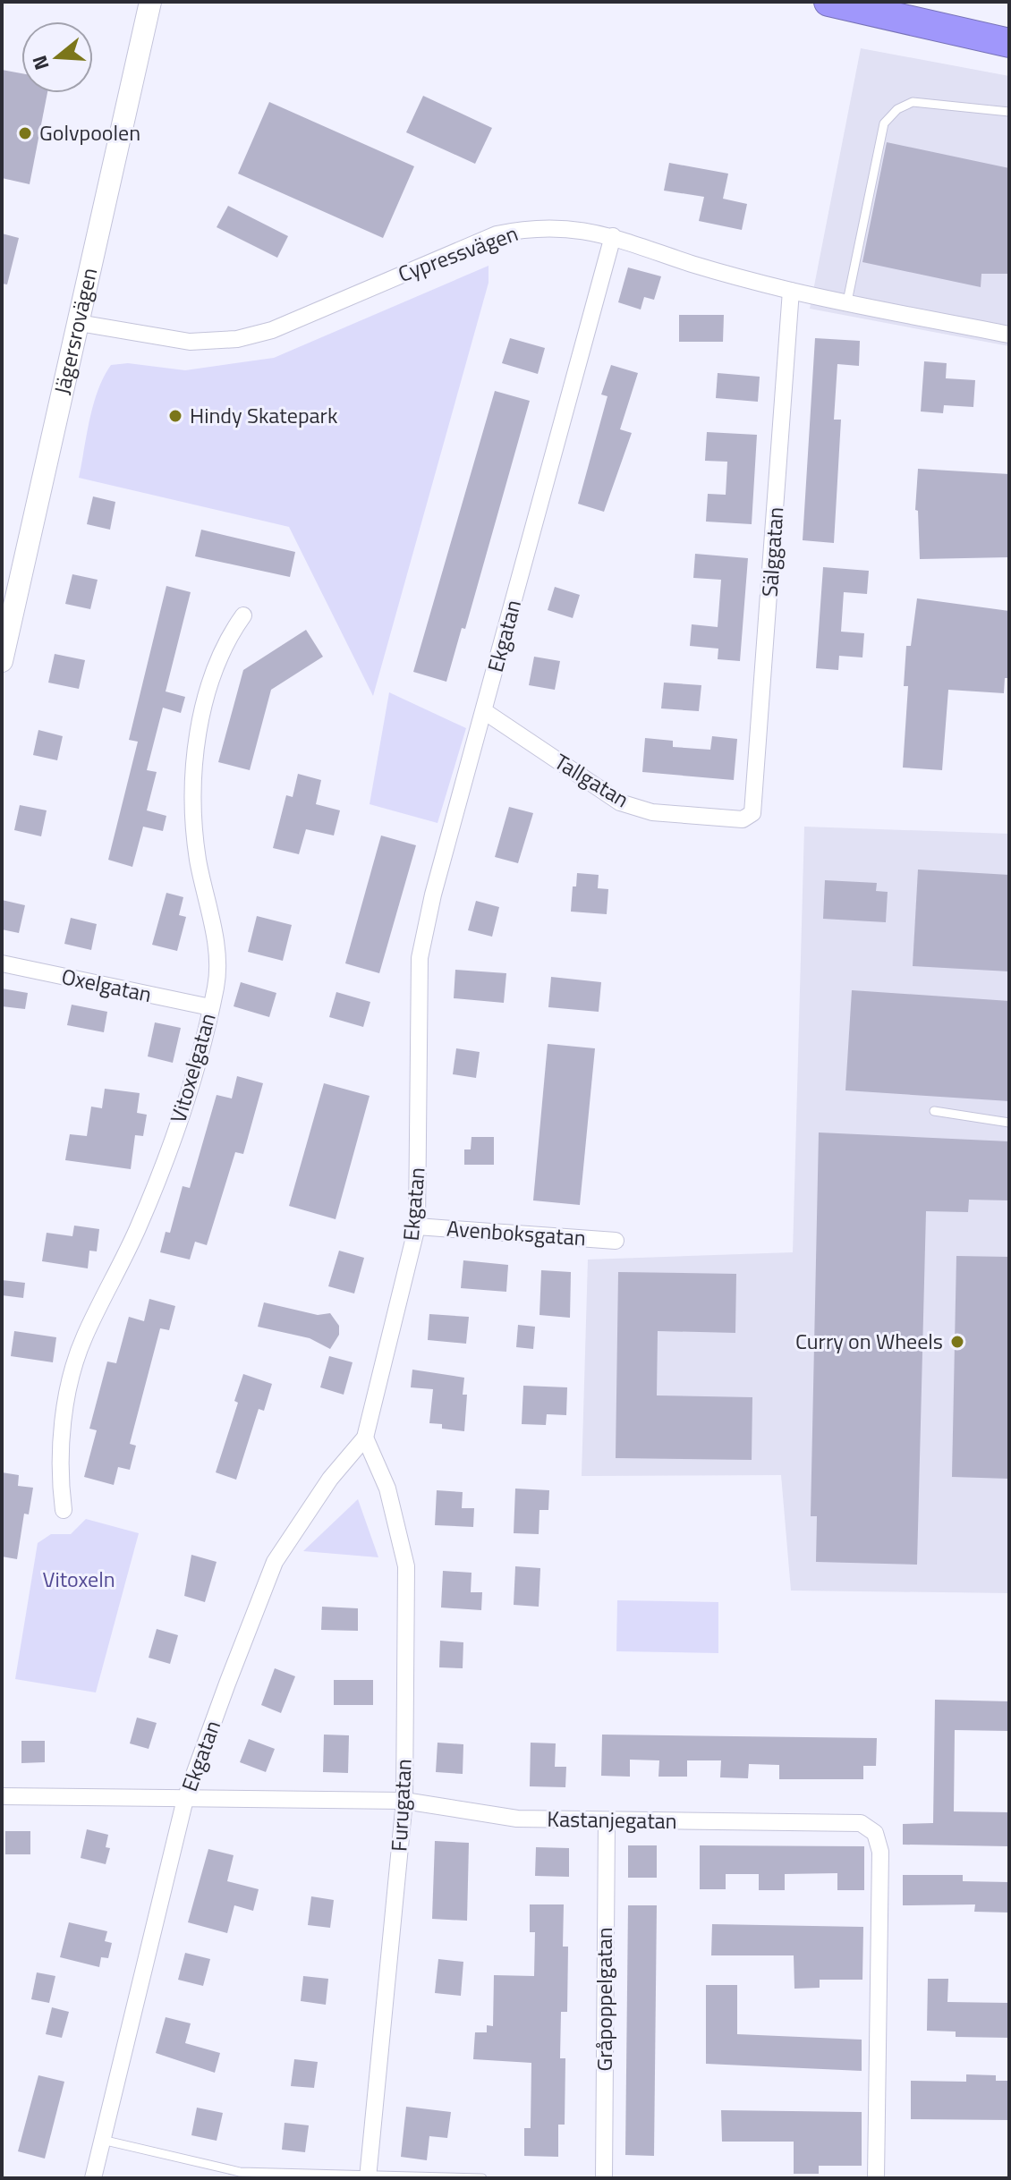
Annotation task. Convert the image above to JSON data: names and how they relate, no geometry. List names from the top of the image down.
{
  "streets": {
    "street": [
      "Cypressvägen",
      "Jägersrovägen",
      "Sälggatan",
      "Ekgatan",
      "Tallgatan",
      "Oxelgatan",
      "Vitoxelgatan",
      "Avenboksgatan",
      "Furugatan",
      "Kastanjegatan",
      "Gråpoppelgatan"
    ]
  },
  "crossings": [
    ["Cypressvägen", "Jägersrovägen"],
    ["Cypressvägen", "Sälggatan"],
    ["Cypressvägen", "Ekgatan"],
    ["Sälggatan", "Tallgatan"],
    ["Ekgatan", "Tallgatan"],
    ["Ekgatan", "Avenboksgatan"],
    ["Ekgatan", "Furugatan"],
    ["Ekgatan", "Kastanjegatan"],
    ["Oxelgatan", "Vitoxelgatan"],
    ["Furugatan", "Kastanjegatan"],
    ["Kastanjegatan", "Gråpoppelgatan"]
  ],
  "parks": ["Vitoxeln"],
  "places": ["Golvpoolen", "Hindy Skatepark", "Curry on Wheels"],
  "north": "left"
}
